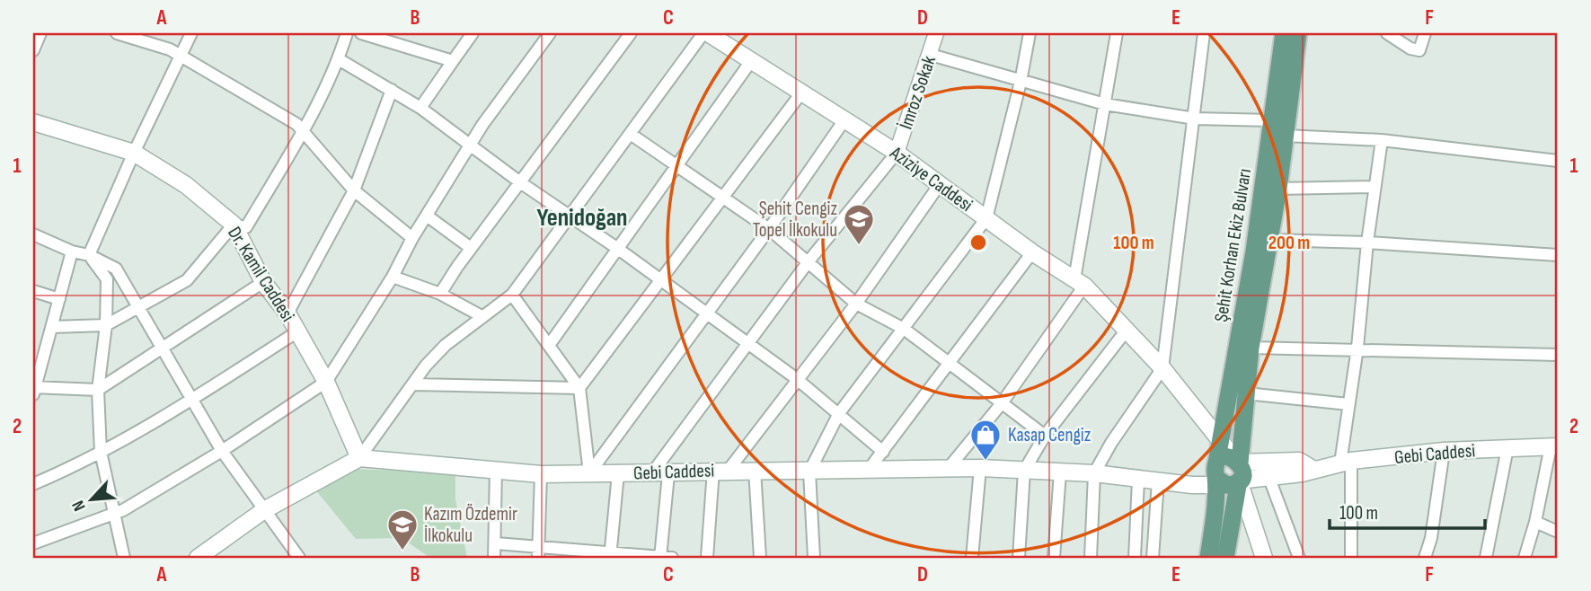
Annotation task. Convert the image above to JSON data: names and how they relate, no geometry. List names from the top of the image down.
{
  "streets": {
    "main road": [
      "Aziziye Caddesi",
      "Şehit Korhan Ekiz Bulvarı",
      "Dr. Kamil Caddesi",
      "Gebi Caddesi"
    ],
    "street": ["İmroz Sokak"]
  },
  "crossings": [
    ["İmroz Sokak", "Aziziye Caddesi"],
    ["Aziziye Caddesi", "Şehit Korhan Ekiz Bulvarı"],
    ["Şehit Korhan Ekiz Bulvarı", "Gebi Caddesi"],
    ["Dr. Kamil Caddesi", "Gebi Caddesi"]
  ],
  "districts": ["Yenidoğan"],
  "places": {
    "school or university": ["Şehit Cengiz Topel İlkokulu", "Kazım Özdemir İlkokulu"],
    "shop": ["Kasap Cengiz"]
  },
  "scale_bar": "100 m",
  "north": "bottom left",
  "grid": {
    "columns": [
      "A",
      "B",
      "C",
      "D",
      "E",
      "F"
    ],
    "rows": ["1", "2"]
  },
  "rings": ["100 m", "200 m"]
}
